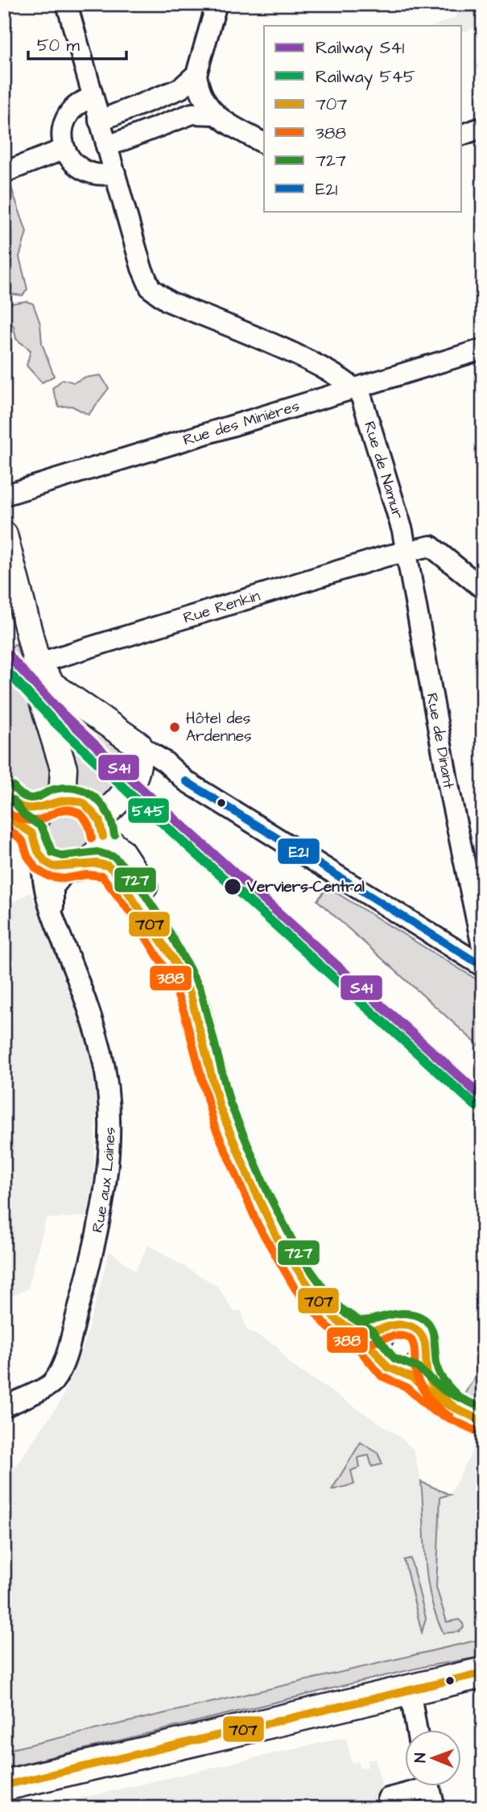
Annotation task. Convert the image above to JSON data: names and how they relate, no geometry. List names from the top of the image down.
{
  "streets": {
    "street": [
      "Rue des Minières",
      "Rue de Namur",
      "Rue Renkin",
      "Rue de Dinant",
      "Rue aux Laines"
    ]
  },
  "crossings": [
    ["Rue des Minières", "Rue de Namur"],
    ["Rue de Namur", "Rue Renkin"],
    ["Rue de Namur", "Rue de Dinant"],
    ["Rue Renkin", "Rue de Dinant"]
  ],
  "places": ["Hôtel des Ardennes", "Verviers-Central"],
  "lines": [
    "rail line S41",
    "rail line 545",
    "transit line E21",
    "transit line 727",
    "transit line 707",
    "transit line 388"
  ],
  "legend": [
    "Railway S41",
    "Railway 545",
    "707",
    "388",
    "727",
    "E21"
  ],
  "scale_bar": "50 m",
  "north": "left"
}
